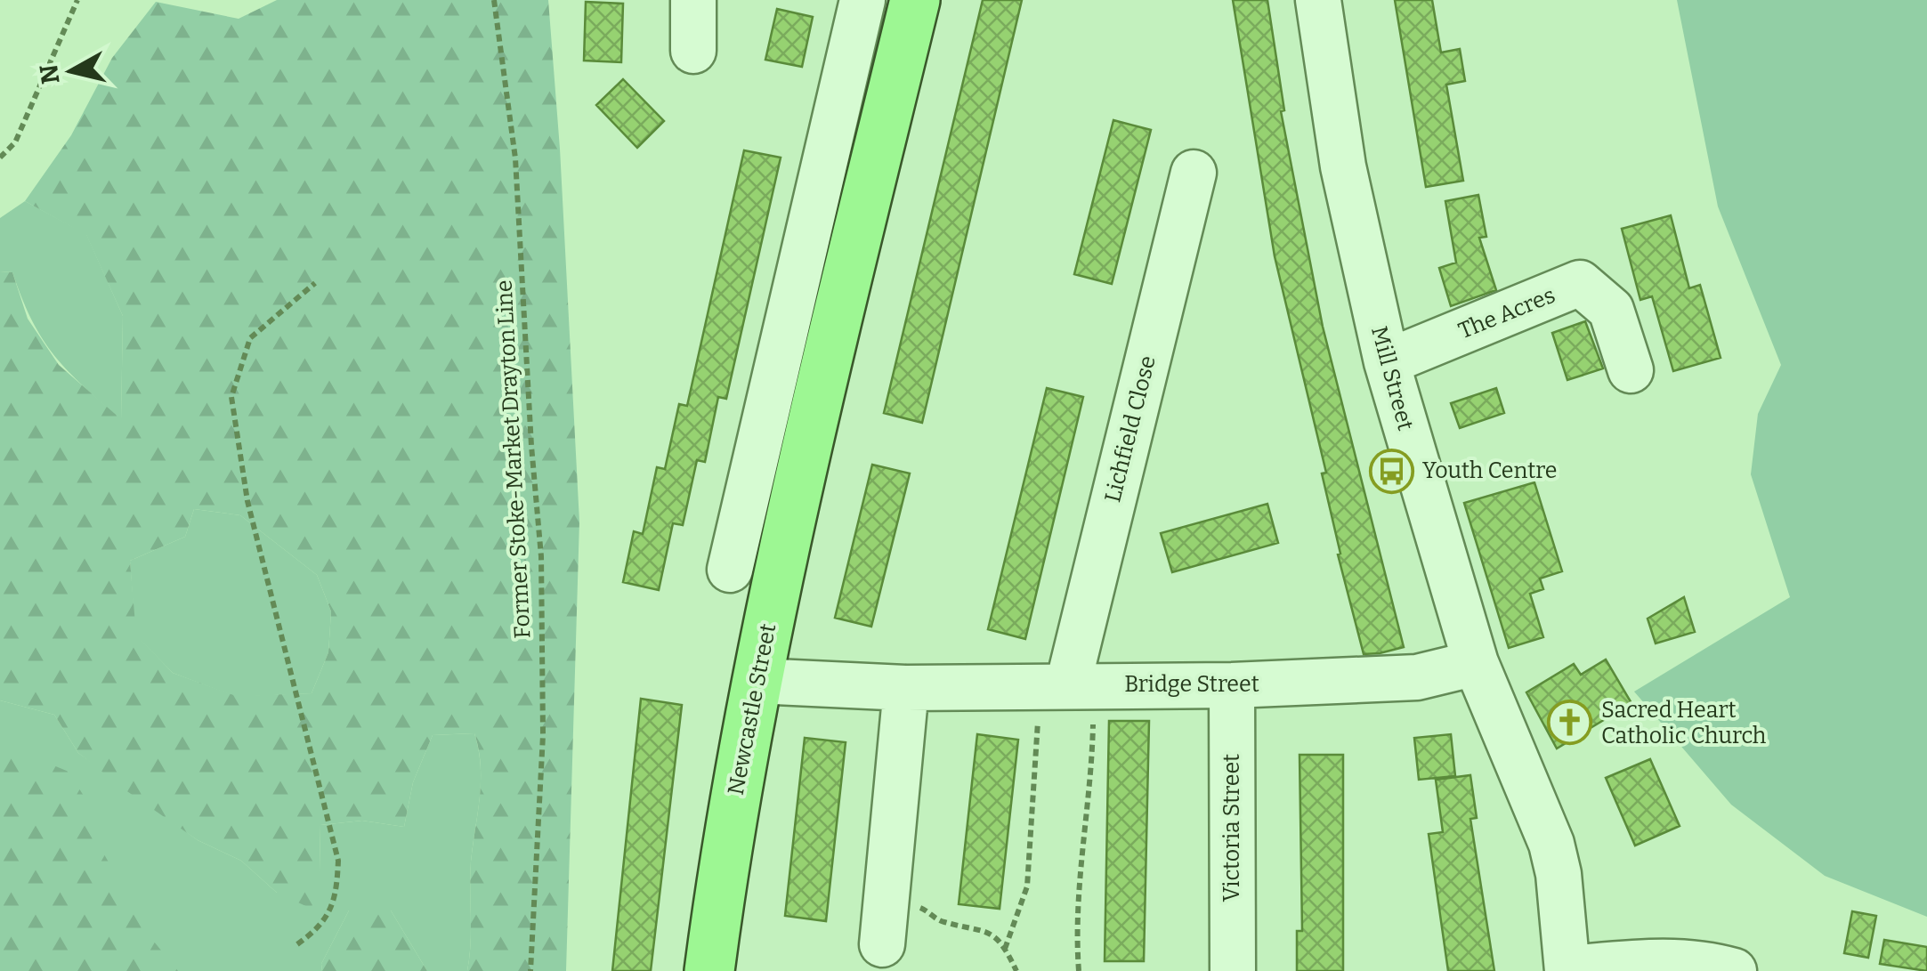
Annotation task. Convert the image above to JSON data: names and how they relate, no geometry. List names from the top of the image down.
{
  "streets": {
    "main road": ["Newcastle Street"],
    "street": [
      "The Acres",
      "Mill Street",
      "Lichfield Close",
      "Bridge Street",
      "Victoria Street"
    ],
    "path": ["Former Stoke-Market Drayton Line"]
  },
  "crossings": [
    ["The Acres", "Mill Street"],
    ["Mill Street", "Bridge Street"],
    ["Lichfield Close", "Bridge Street"],
    ["Bridge Street", "Newcastle Street"],
    ["Bridge Street", "Victoria Street"]
  ],
  "places": {
    "bus stop": ["Youth Centre"],
    "church": ["Sacred Heart Catholic Church"]
  },
  "north": "left"
}
